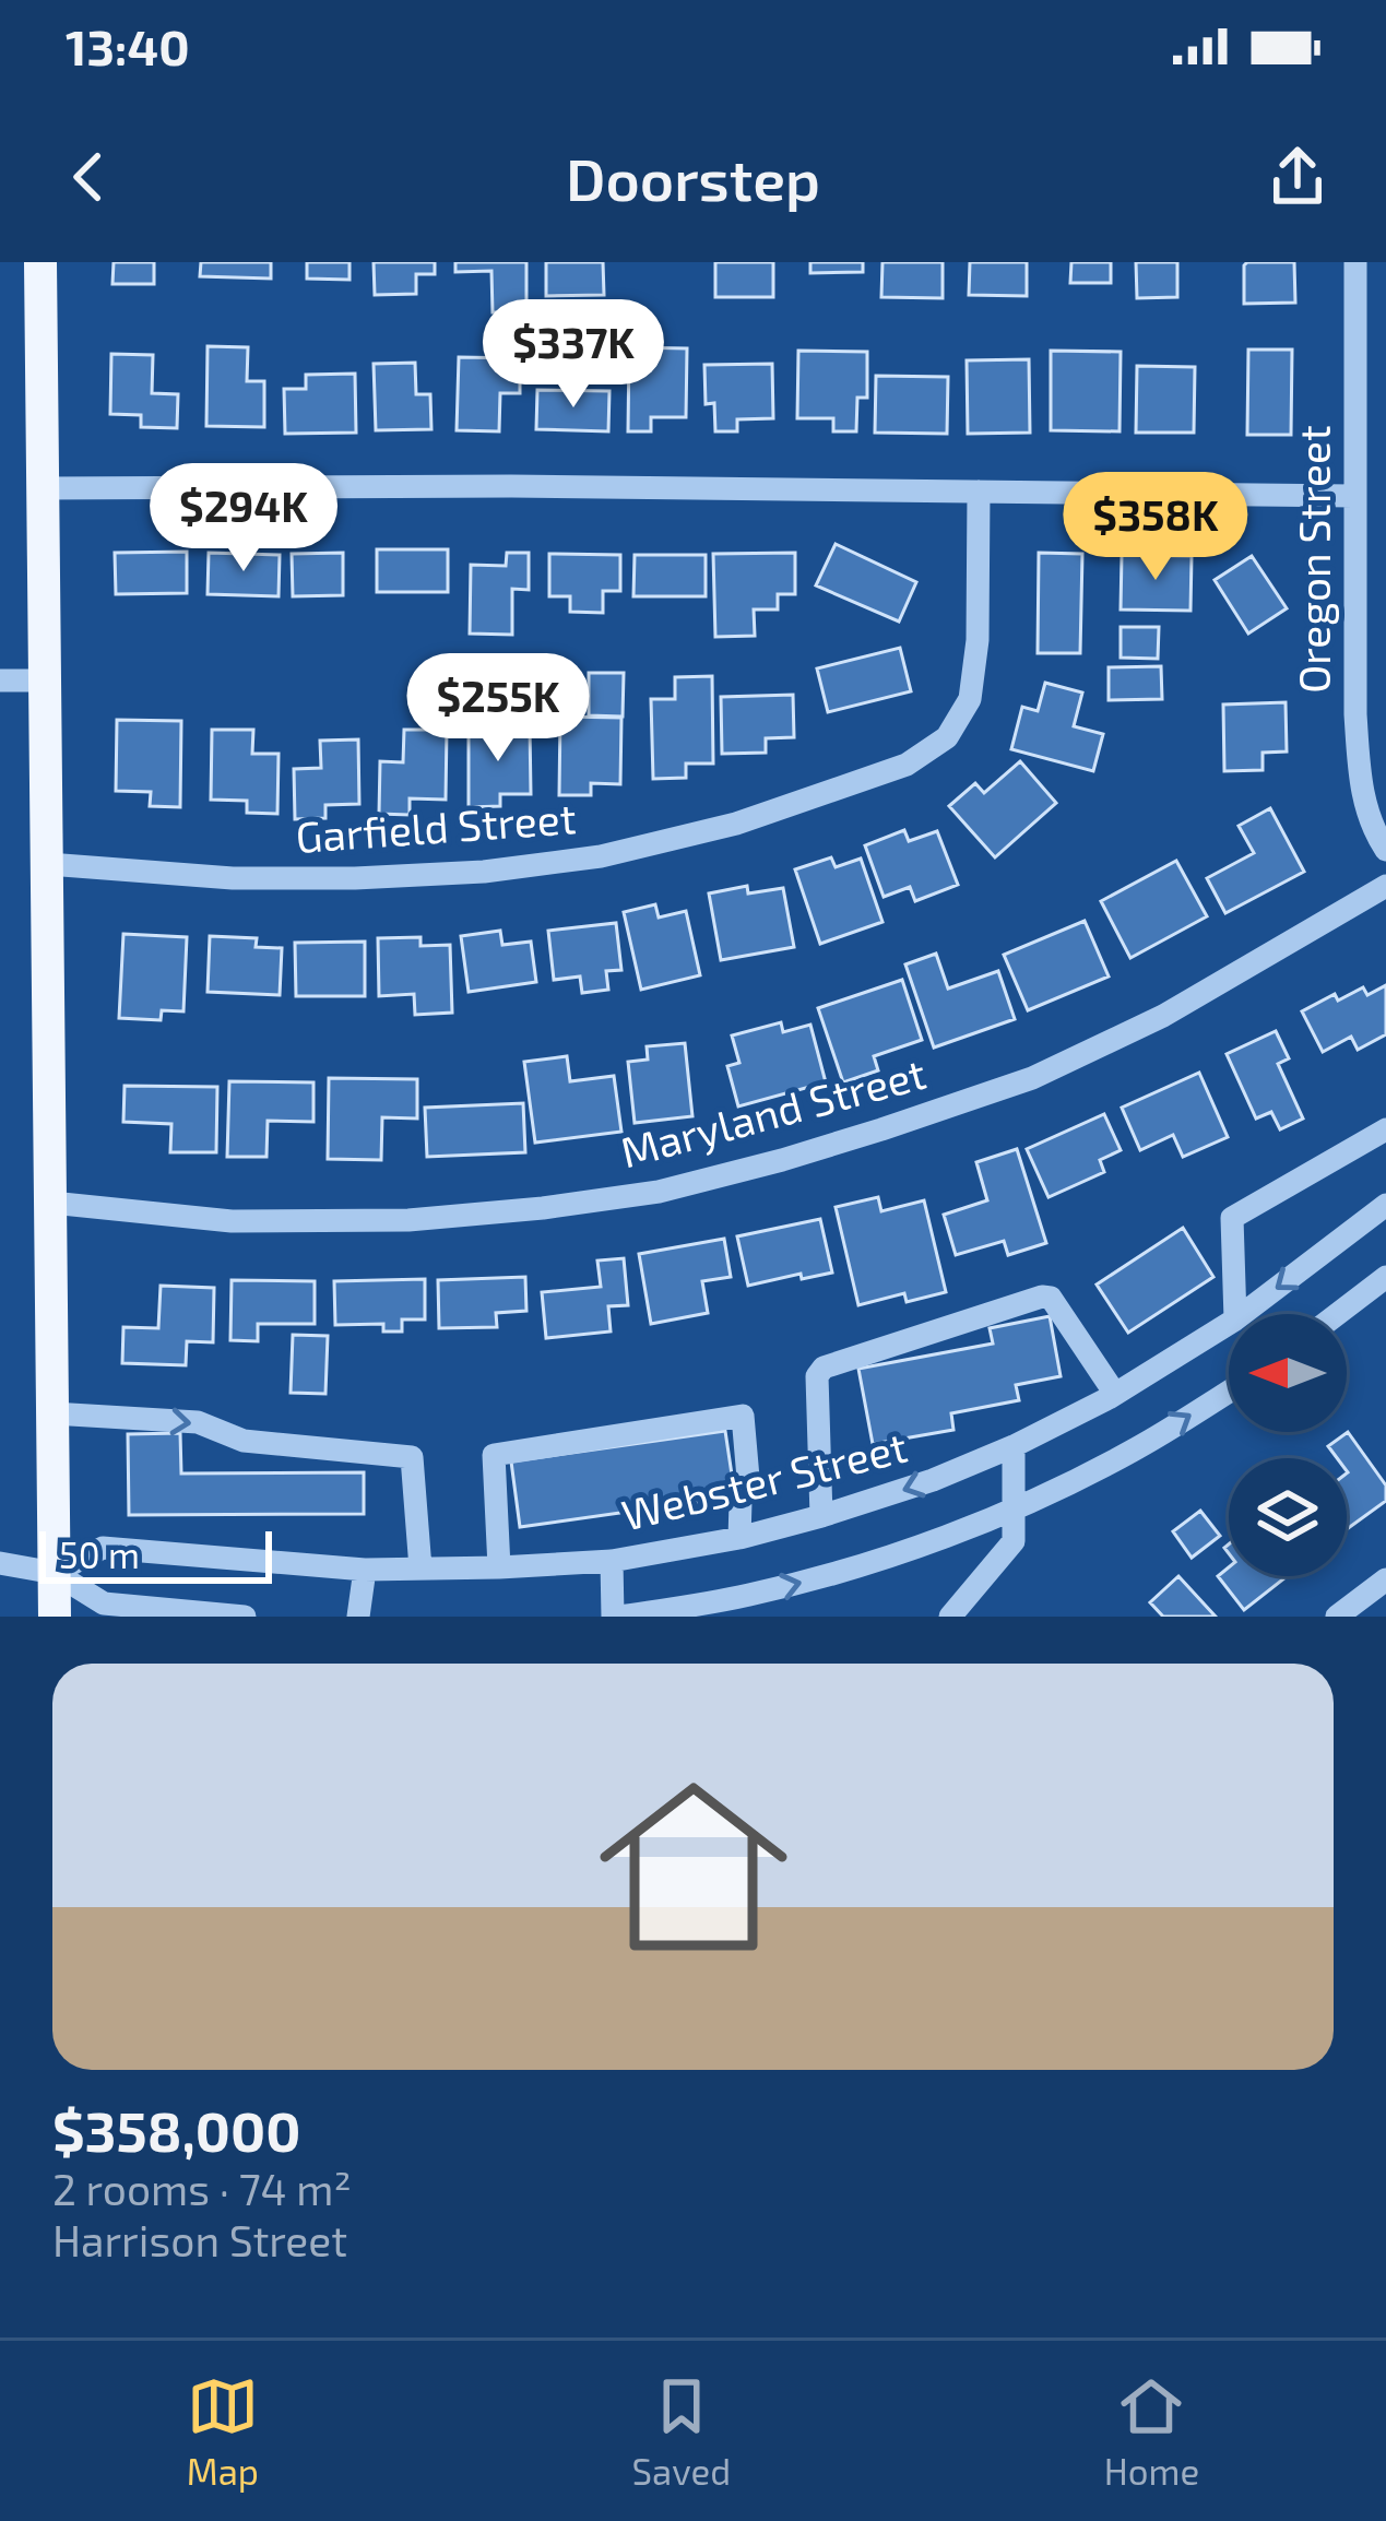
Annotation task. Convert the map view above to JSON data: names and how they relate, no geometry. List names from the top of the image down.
{
  "streets": {
    "street": [
      "Oregon Street",
      "Garfield Street",
      "Maryland Street",
      "Webster Street"
    ]
  },
  "scale_bar": "50 m",
  "north": "left",
  "page": {
    "status": "13:40",
    "header": "Doorstep",
    "price": [
      "$337K",
      "$294K",
      "$358K",
      "$255K"
    ],
    "scale": "50 m",
    "list": [
      {
        "name": "$358,000",
        "note": "2 rooms · 74 m² · Harrison Street"
      }
    ],
    "tabs": ["Map", "Saved", "Home"]
  }
}
